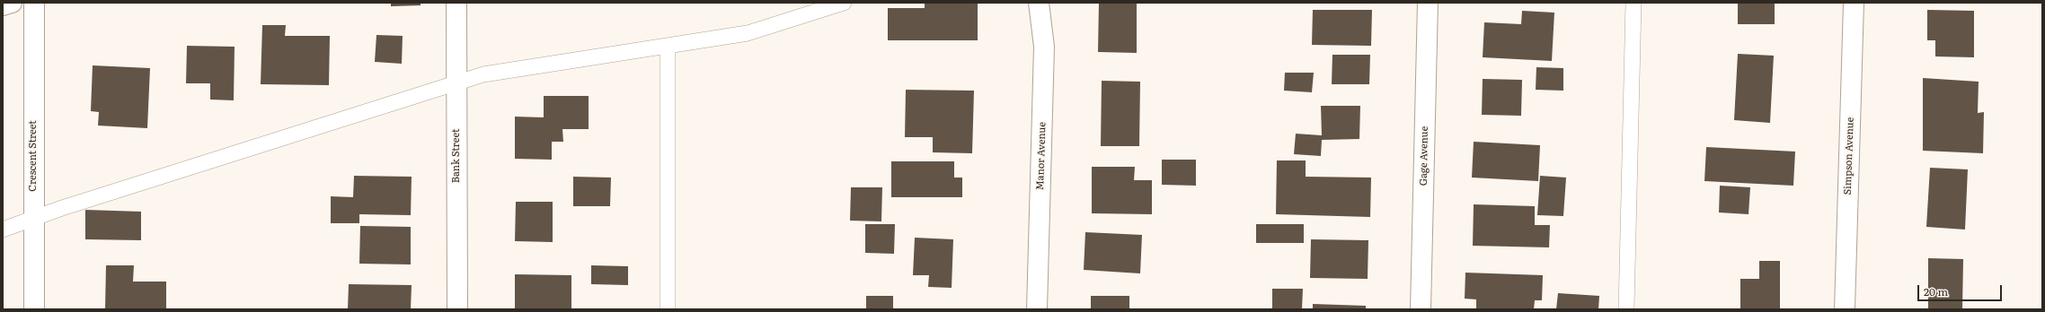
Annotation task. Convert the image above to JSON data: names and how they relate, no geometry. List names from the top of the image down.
{
  "streets": {
    "street": [
      "Crescent Street",
      "Bank Street",
      "Manor Avenue",
      "Gage Avenue",
      "Simpson Avenue"
    ]
  },
  "scale_bar": "20 m"
}
